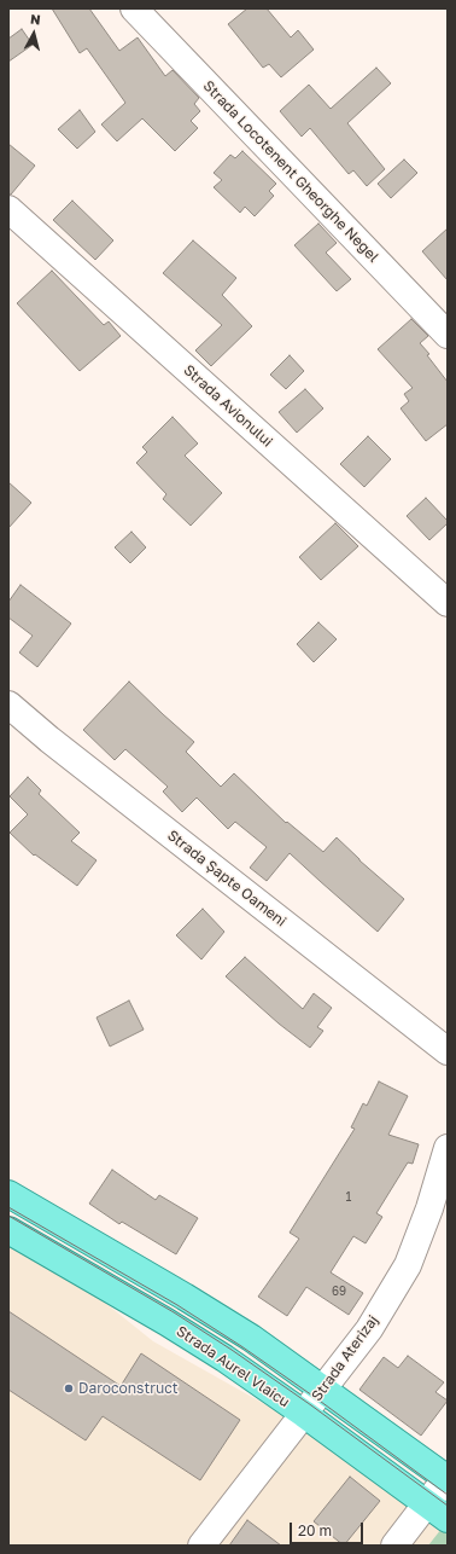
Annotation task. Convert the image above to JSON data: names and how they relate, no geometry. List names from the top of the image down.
{
  "streets": {
    "main road": ["Strada Aurel Vlaicu"],
    "street": [
      "Strada Locotenent Gheorghe Negel",
      "Strada Avionului",
      "Strada Șapte Oameni",
      "Strada Aterizaj"
    ]
  },
  "crossings": [
    ["Strada Aterizaj", "Strada Aurel Vlaicu"]
  ],
  "places": ["Daroconstruct"],
  "house_numbers": ["1", "69"],
  "scale_bar": "20 m",
  "north": "top"
}
